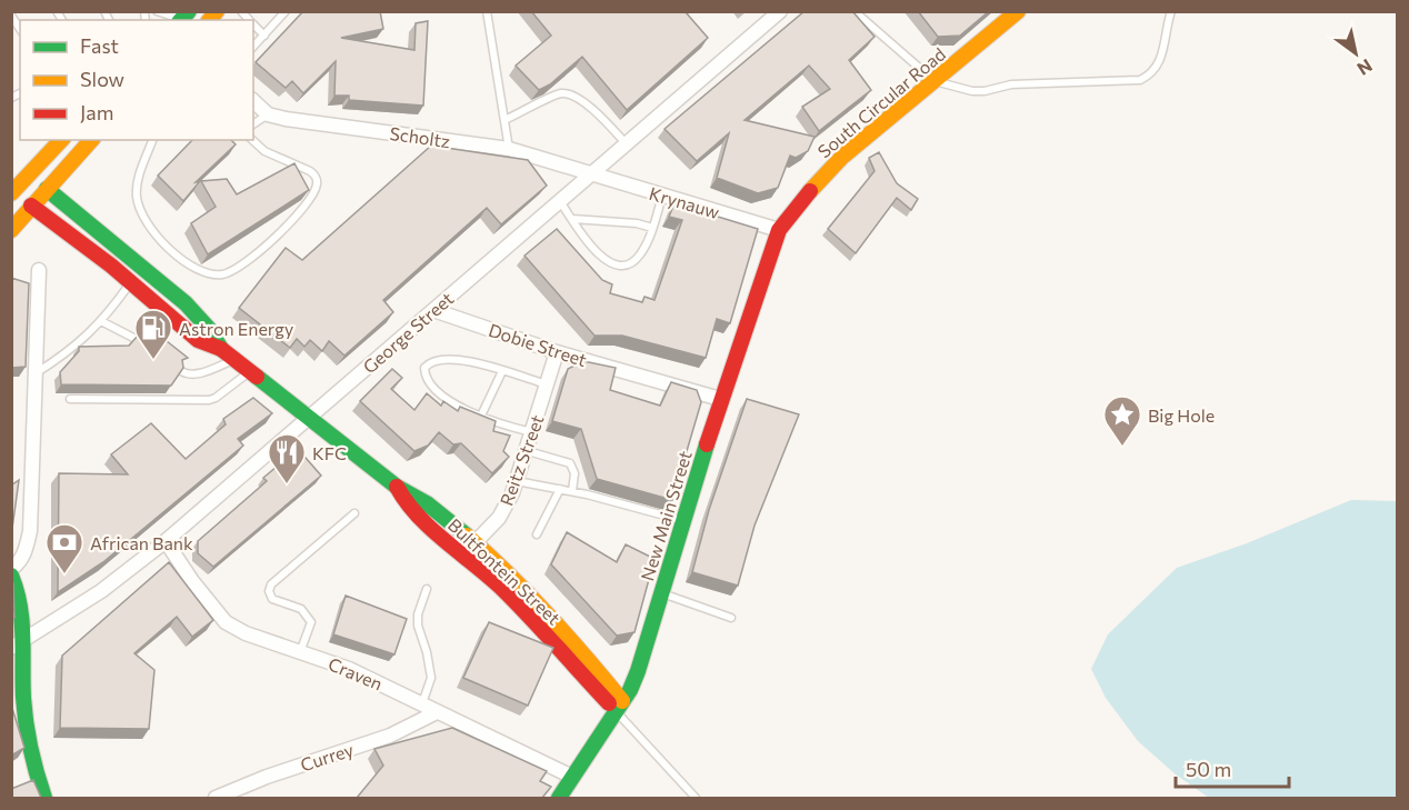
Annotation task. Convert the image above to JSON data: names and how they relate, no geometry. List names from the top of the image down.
{
  "streets": {
    "main road": ["South Circular Road", "New Main Street", "Bultfontein Street"],
    "street": [
      "Scholtz",
      "Krynauw",
      "George Street",
      "Dobie Street",
      "Reitz Street",
      "Craven",
      "Currey"
    ]
  },
  "crossings": [
    ["South Circular Road", "Krynauw"],
    ["South Circular Road", "New Main Street"],
    ["Scholtz", "Krynauw"],
    ["Scholtz", "George Street"],
    ["Krynauw", "George Street"],
    ["Krynauw", "New Main Street"],
    ["George Street", "Dobie Street"],
    ["George Street", "Bultfontein Street"],
    ["George Street", "Craven"],
    ["Dobie Street", "Reitz Street"],
    ["Dobie Street", "New Main Street"],
    ["Reitz Street", "Bultfontein Street"],
    ["New Main Street", "Bultfontein Street"],
    ["New Main Street", "Craven"],
    ["Craven", "Currey"]
  ],
  "places": {
    "fuel station": ["Astron Energy"],
    "place": ["Big Hole"],
    "restaurant": ["KFC"],
    "bank": ["African Bank"]
  },
  "legend": ["Fast", "Slow", "Jam"],
  "scale_bar": "50 m",
  "north": "bottom right"
}
